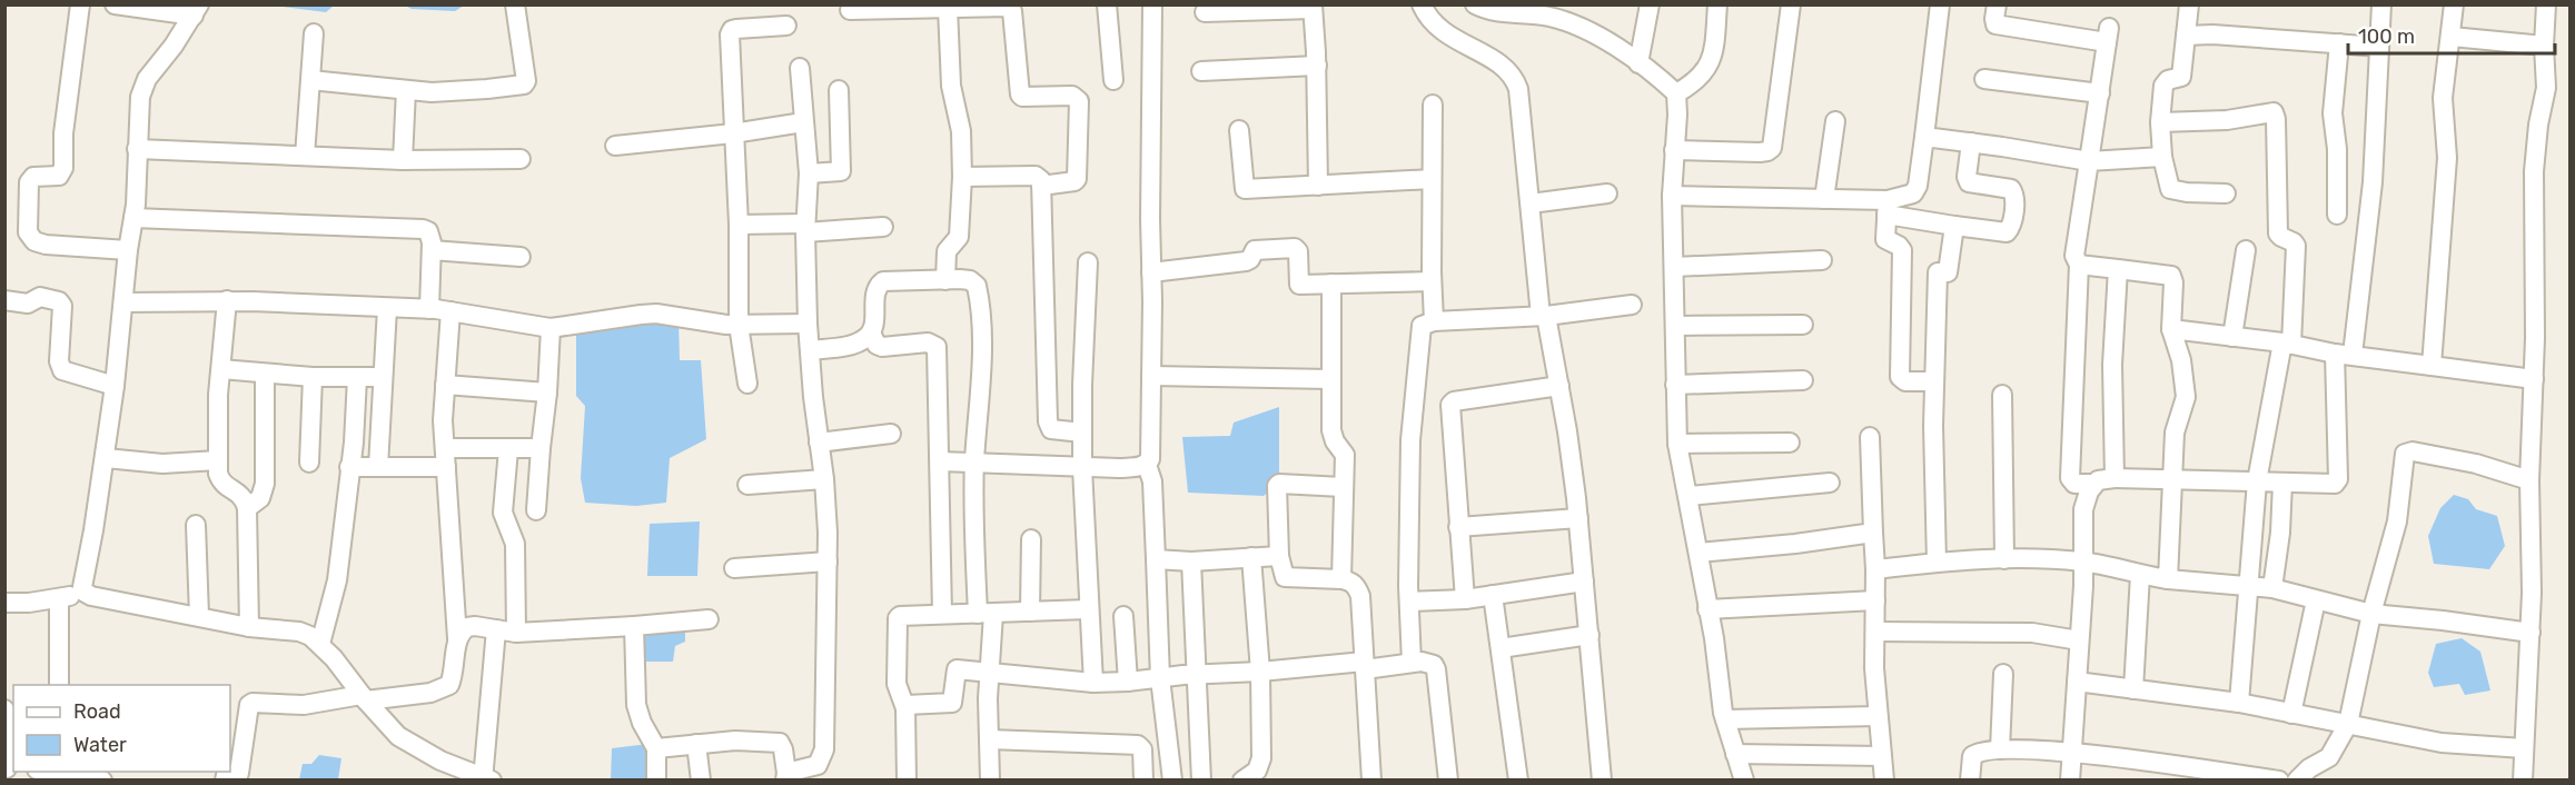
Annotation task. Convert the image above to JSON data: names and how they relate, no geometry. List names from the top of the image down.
{
  "legend": ["Road", "Water"],
  "scale_bar": "100 m"
}
